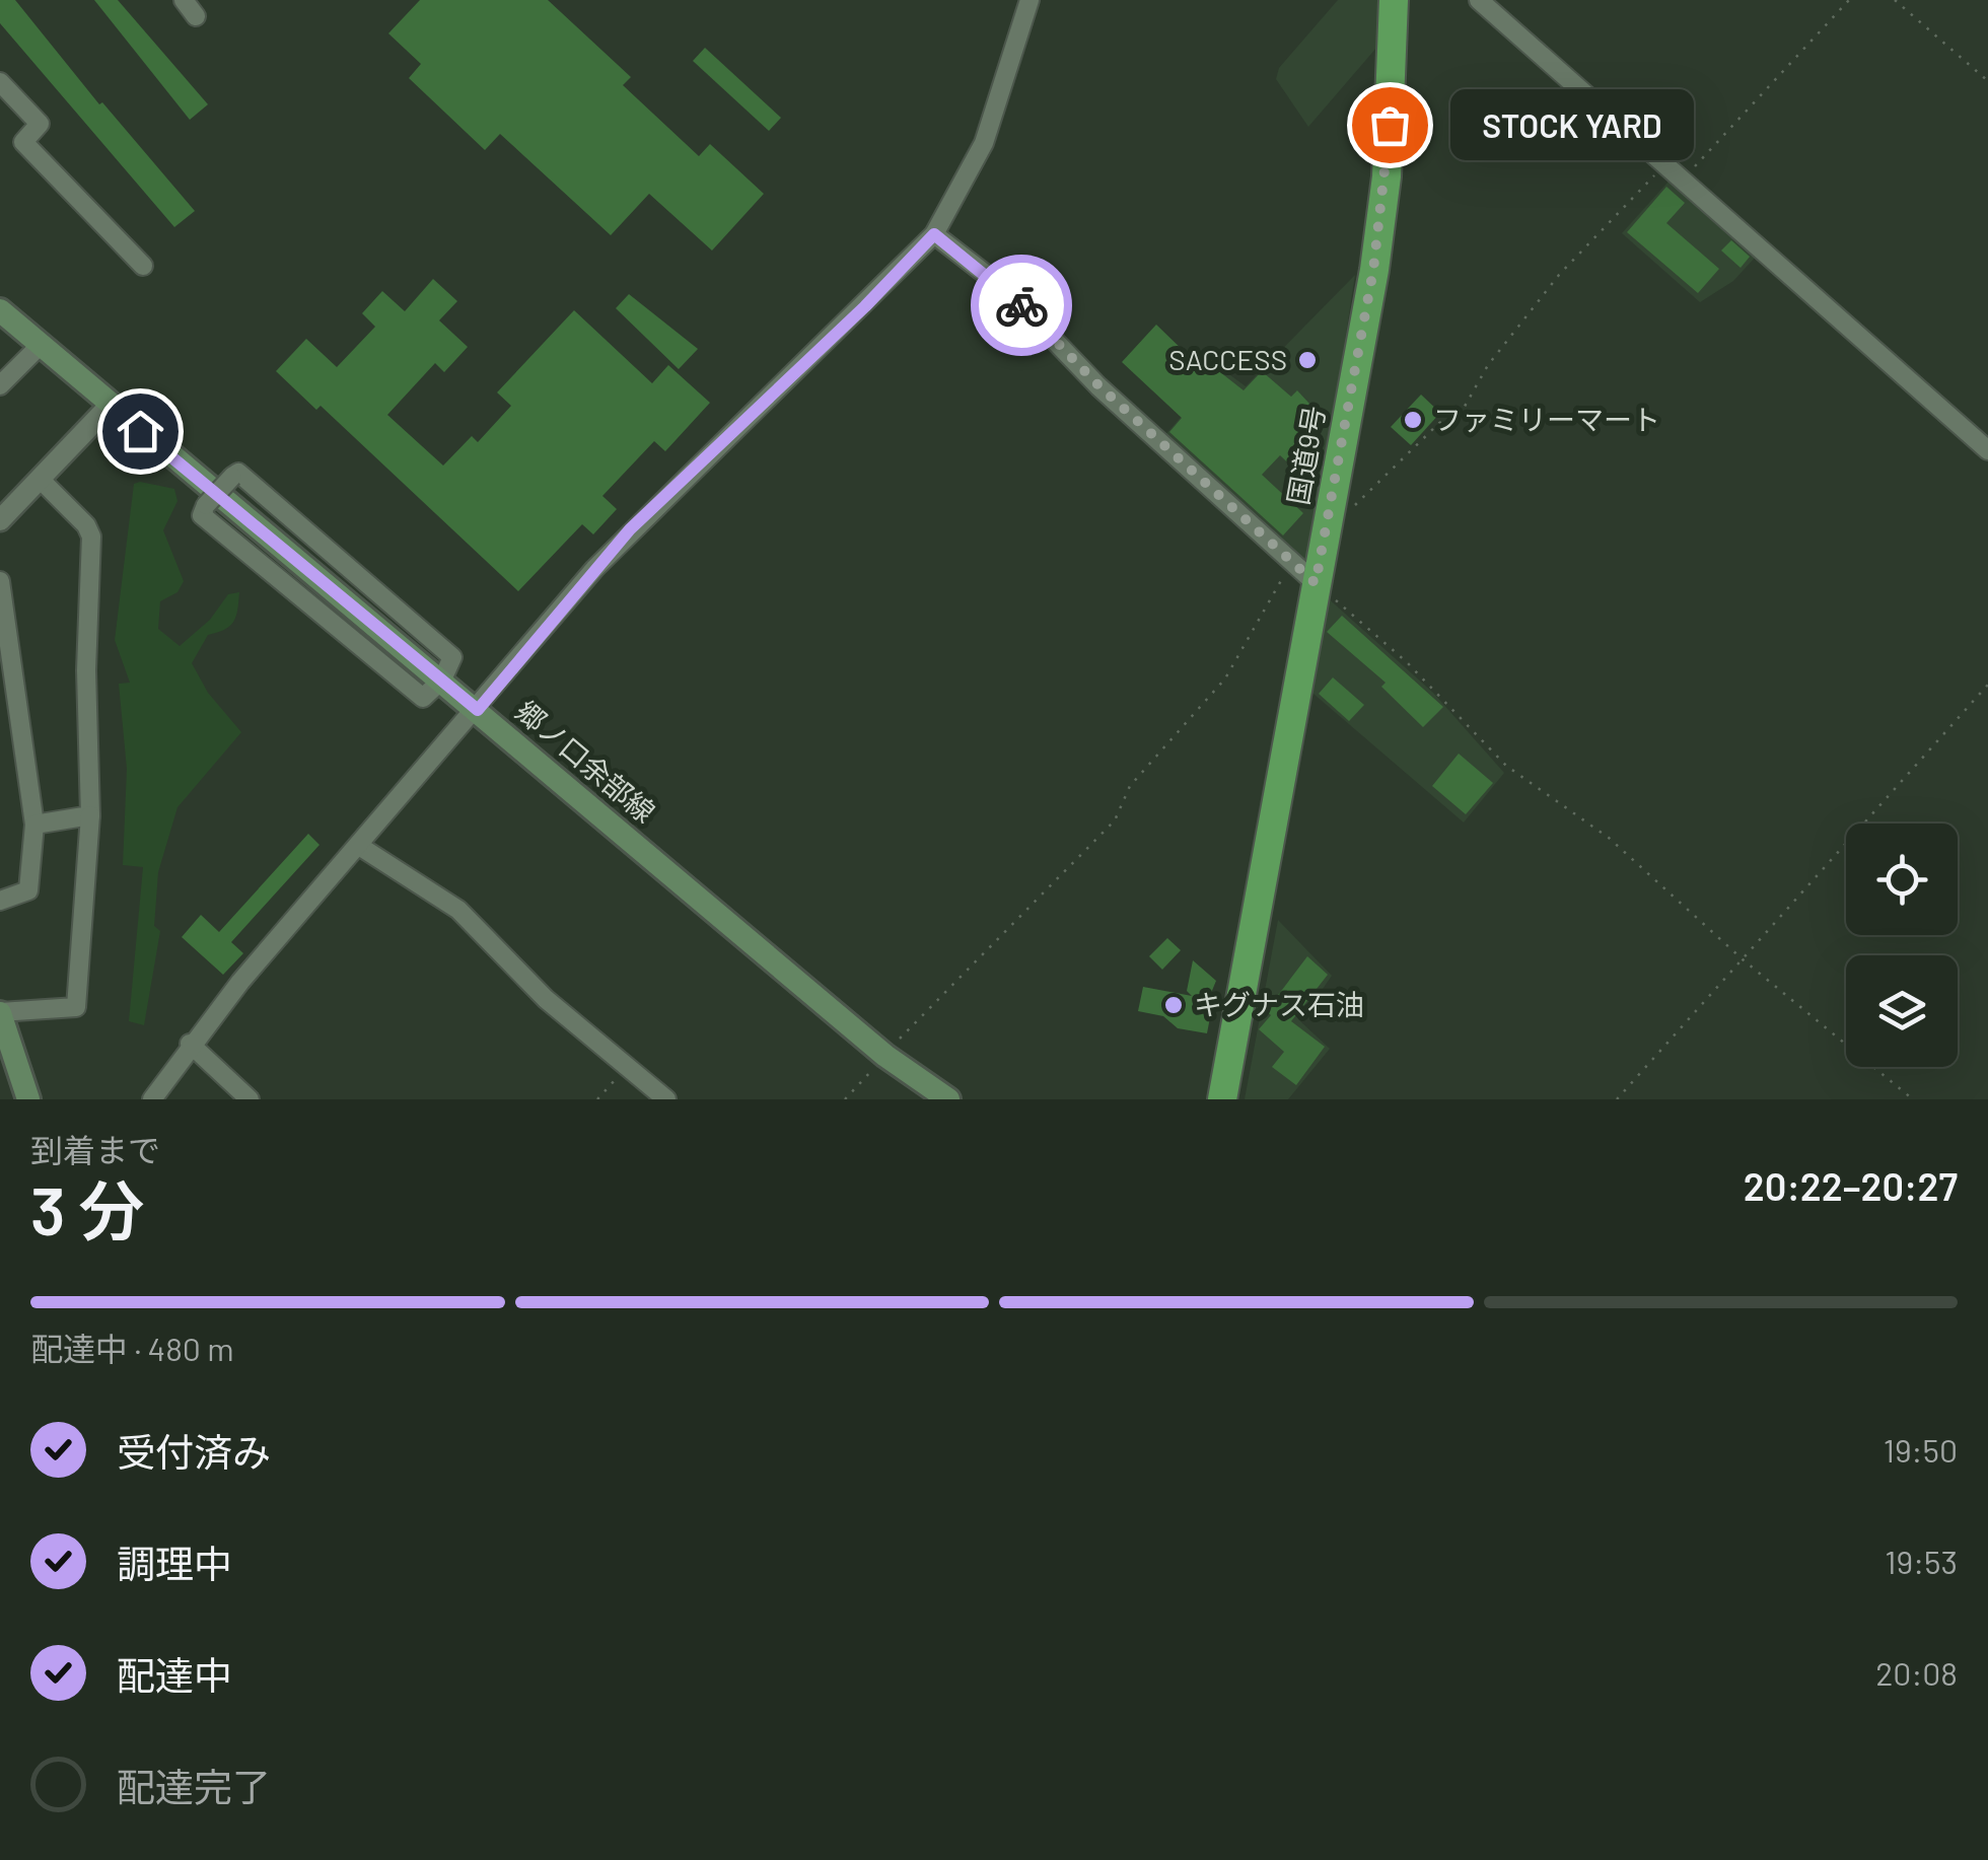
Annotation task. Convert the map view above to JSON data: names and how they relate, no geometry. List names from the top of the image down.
{
  "streets": {
    "highway": ["国道9号"],
    "main road": ["郷ノ口余部線"]
  },
  "places": [
    "STOCK YARD",
    "SACCESS",
    "ファミリーマート",
    "キグナス石油"
  ],
  "page": {
    "bubble": "STOCK YARD",
    "heading": ["3 分", "到着まで", "20:22–20:27"],
    "bar": "配達中 · 480 m",
    "list": [
      ["受付済み", "19:50"],
      ["調理中", "19:53"],
      ["配達中", "20:08"],
      "配達完了"
    ]
  }
}
